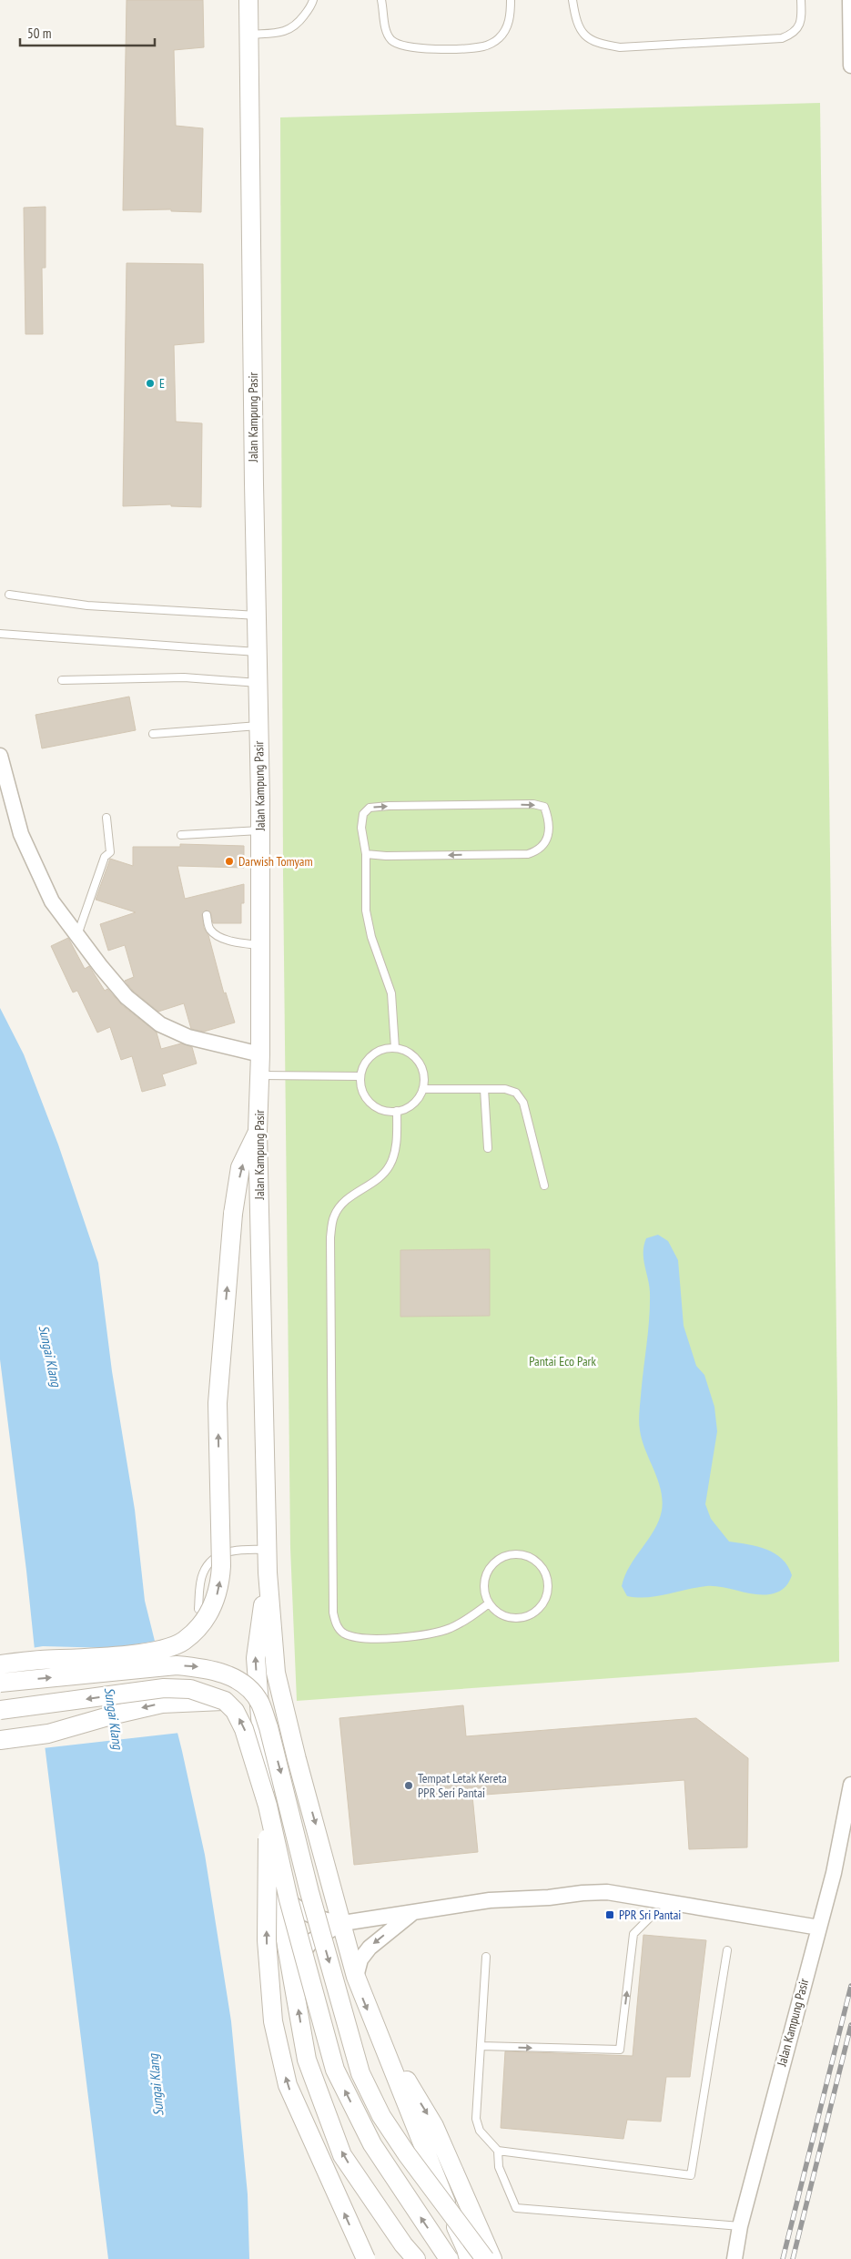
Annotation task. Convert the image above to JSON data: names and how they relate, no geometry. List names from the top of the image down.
{
  "streets": {
    "street": ["Jalan Kampung Pasir"]
  },
  "water": ["Sungai Klang"],
  "parks": ["Pantai Eco Park"],
  "places": {
    "other": ["E", "Darwish Tomyam", "Tempat Letak Kereta PPR Seri Pantai"],
    "transit": ["PPR Sri Pantai"]
  },
  "scale_bar": "50 m"
}
